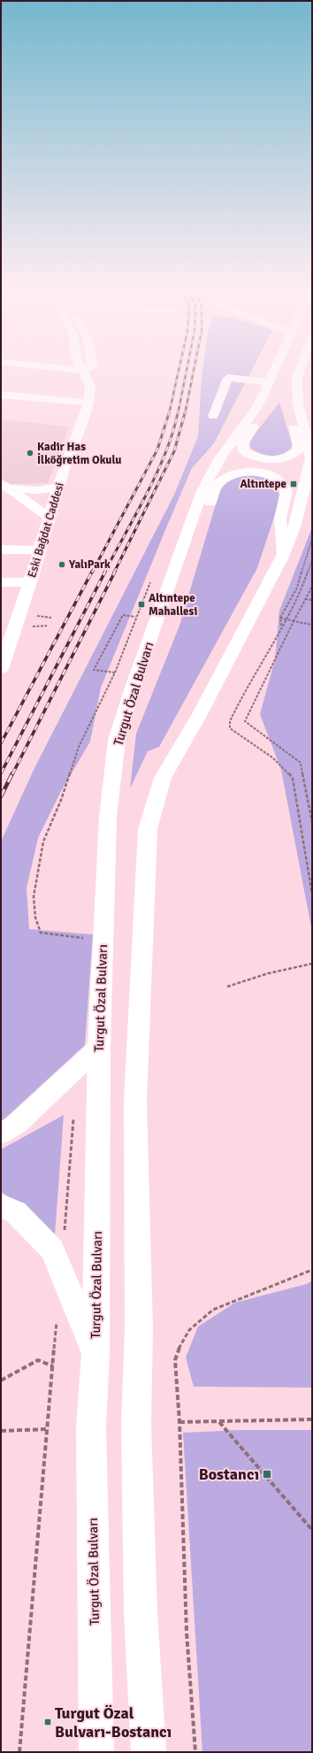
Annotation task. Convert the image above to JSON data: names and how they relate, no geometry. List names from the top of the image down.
{
  "streets": {
    "main road": ["Eski Bağdat Caddesi", "Turgut Özal Bulvarı"]
  },
  "places": {
    "other": ["Kadir Has İlköğretim Okulu", "YalıPark"],
    "transit": [
      "Altıntepe",
      "Altıntepe Mahallesi",
      "Bostancı",
      "Turgut Özal Bulvarı-Bostancı"
    ]
  }
}
